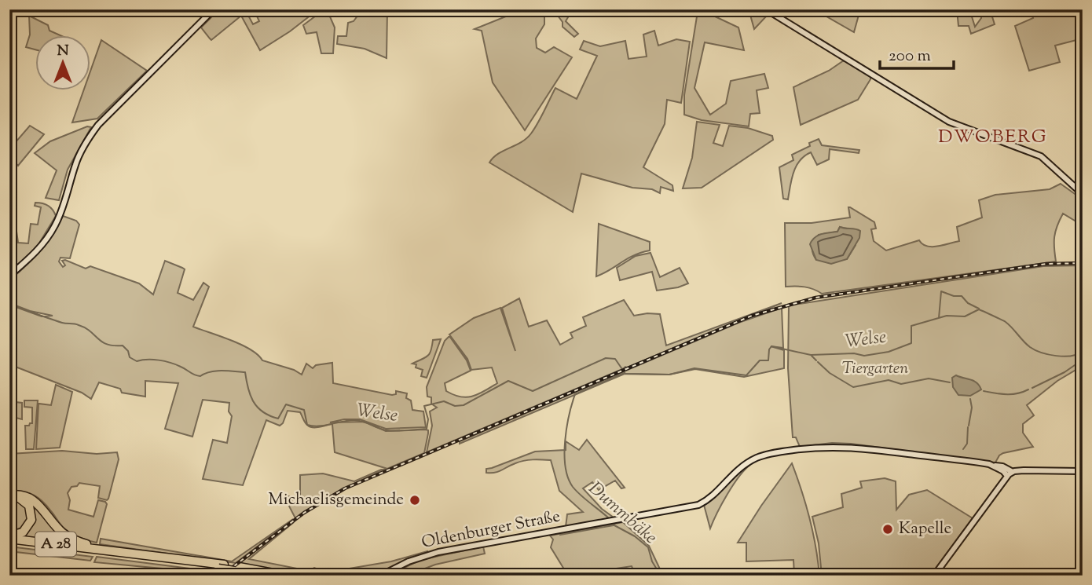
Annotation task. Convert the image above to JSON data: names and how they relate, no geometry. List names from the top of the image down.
{
  "streets": {
    "highway": ["A 28"],
    "main road": ["Oldenburger Straße"]
  },
  "districts": ["DWOBERG"],
  "water": ["Welse", "Dummbäke"],
  "parks": ["Tiergarten"],
  "places": ["Michaelisgemeinde", "Kapelle"],
  "scale_bar": "200 m",
  "north": "top"
}
